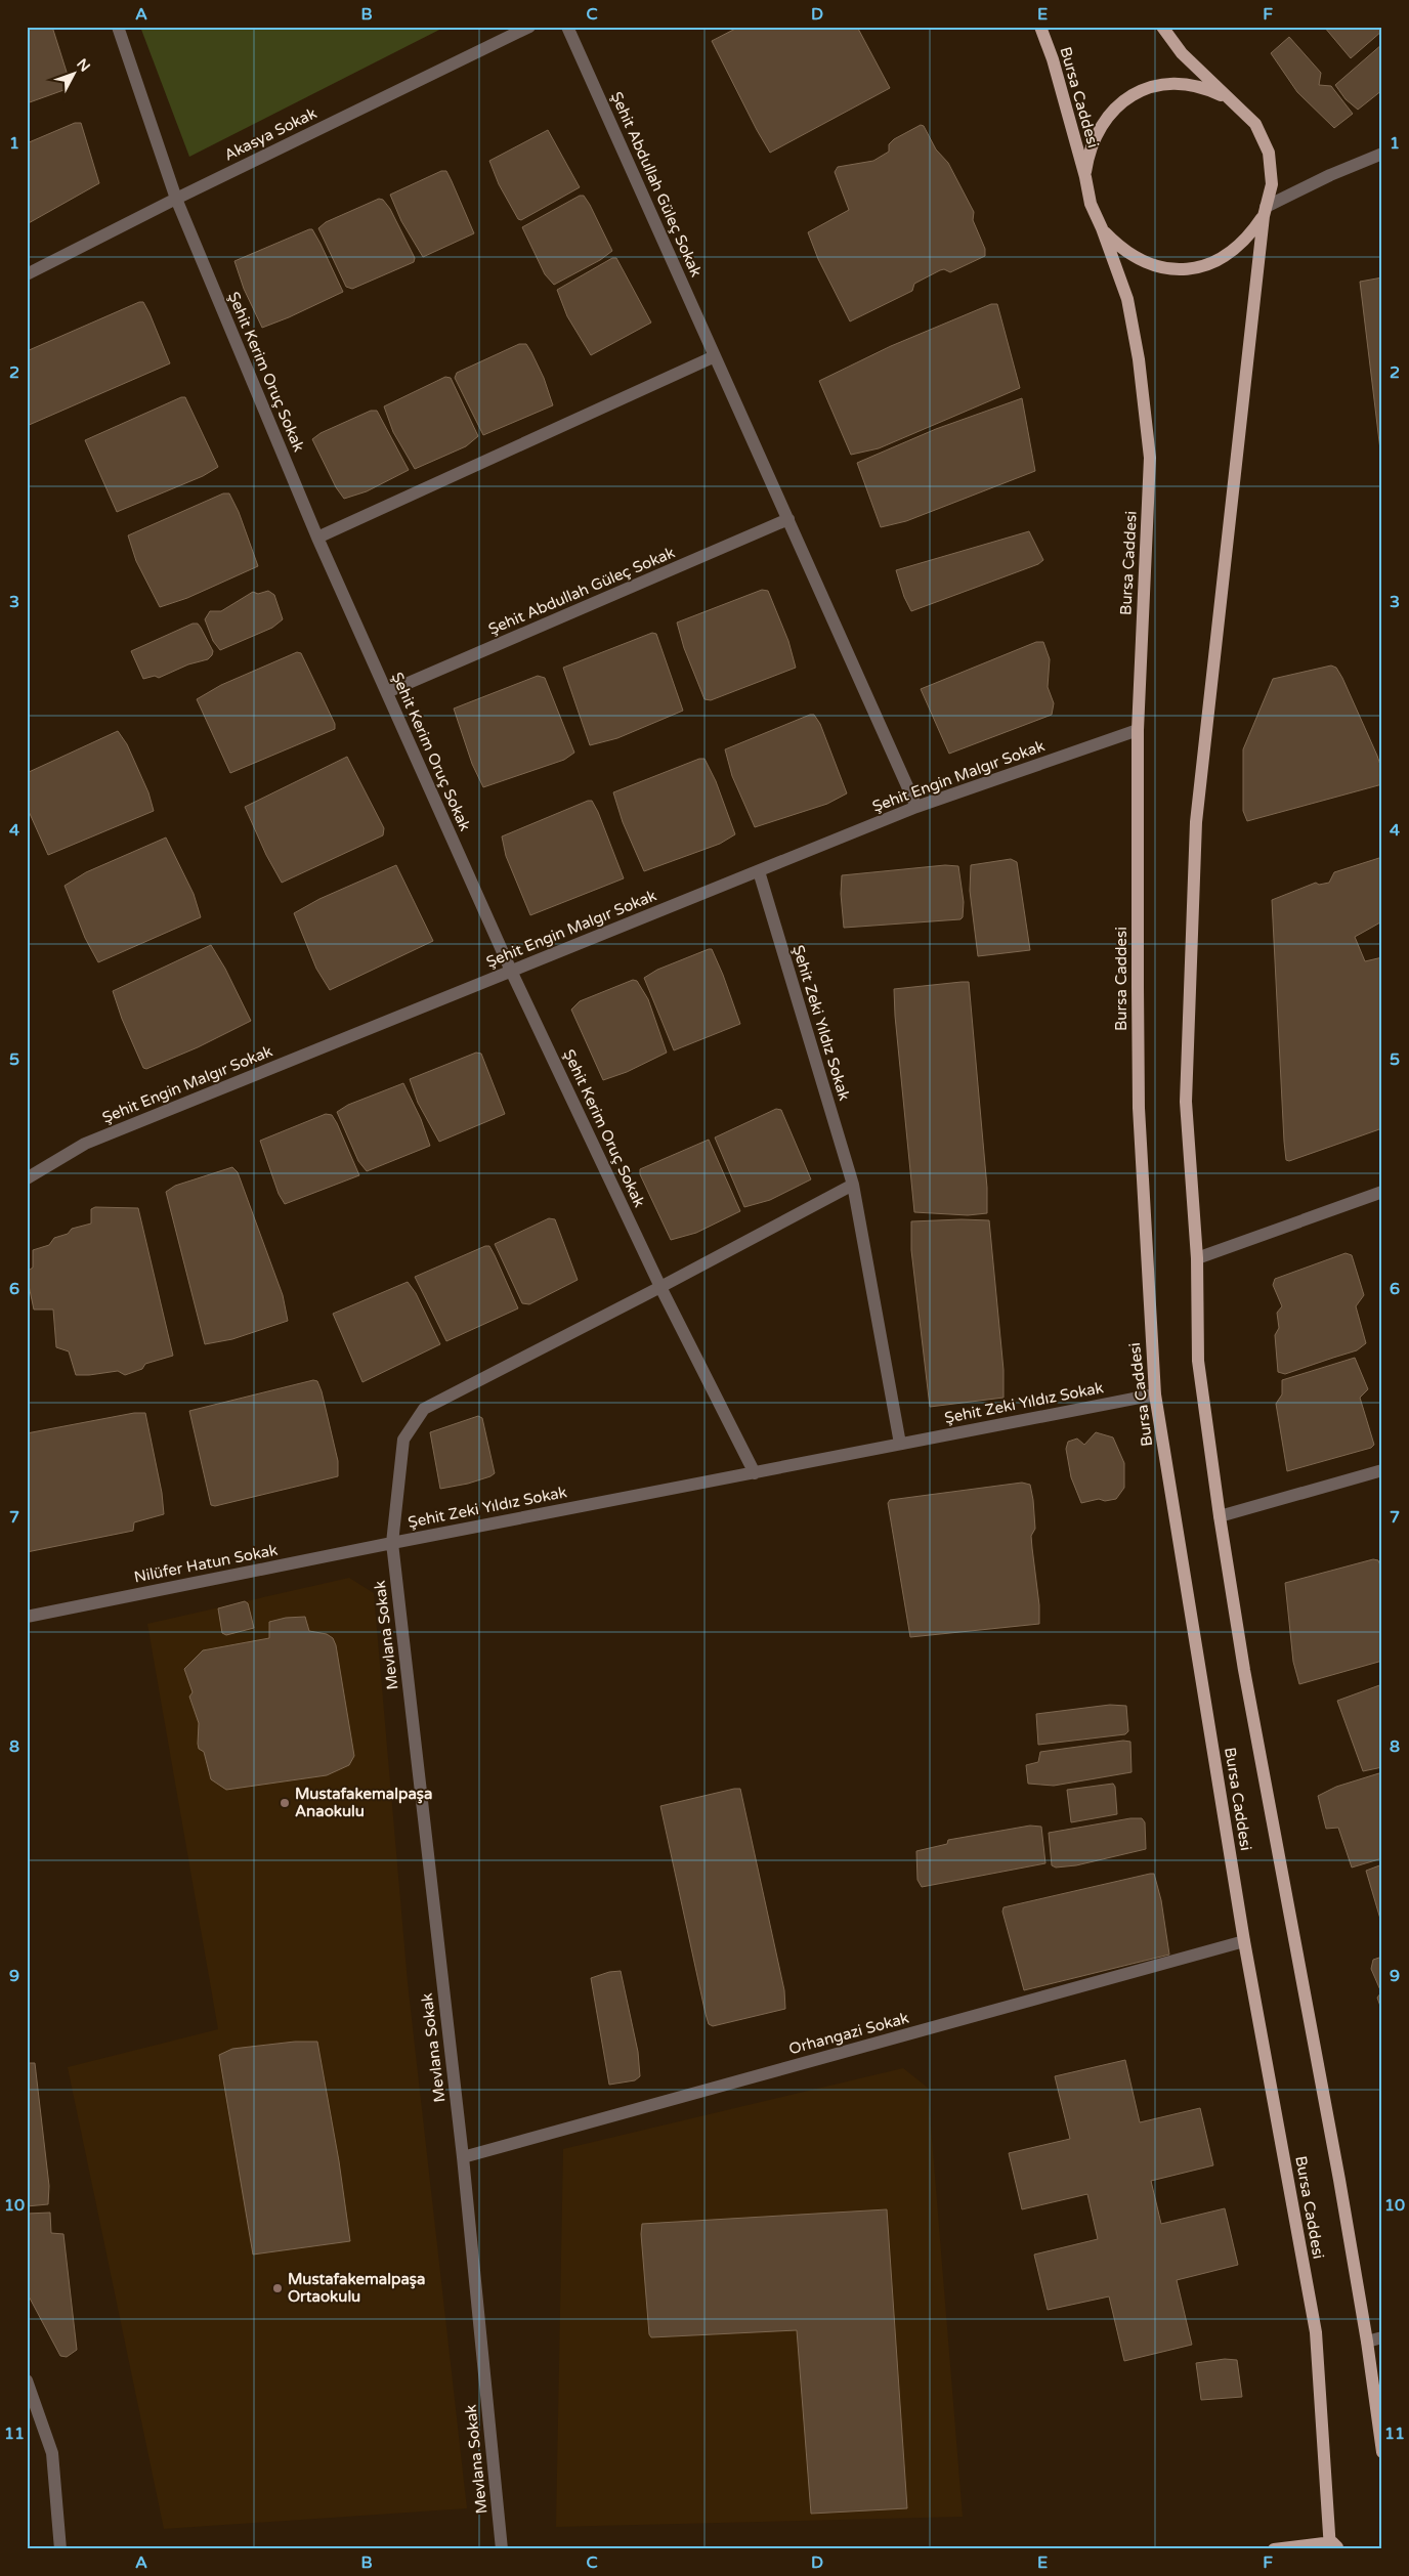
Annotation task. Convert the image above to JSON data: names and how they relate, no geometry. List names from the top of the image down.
{
  "streets": {
    "main road": ["Bursa Caddesi"],
    "street": [
      "Akasya Sokak",
      "Şehit Abdullah Güleç Sokak",
      "Şehit Kerim Oruç Sokak",
      "Şehit Engin Malgır Sokak",
      "Şehit Zeki Yıldız Sokak",
      "Nilüfer Hatun Sokak",
      "Mevlana Sokak",
      "Orhangazi Sokak"
    ]
  },
  "crossings": [
    ["Bursa Caddesi", "Şehit Engin Malgır Sokak"],
    ["Bursa Caddesi", "Şehit Zeki Yıldız Sokak"],
    ["Bursa Caddesi", "Orhangazi Sokak"],
    ["Akasya Sokak", "Şehit Kerim Oruç Sokak"],
    ["Şehit Abdullah Güleç Sokak", "Şehit Kerim Oruç Sokak"],
    ["Şehit Abdullah Güleç Sokak", "Şehit Engin Malgır Sokak"],
    ["Şehit Kerim Oruç Sokak", "Şehit Engin Malgır Sokak"],
    ["Şehit Kerim Oruç Sokak", "Şehit Zeki Yıldız Sokak"],
    ["Şehit Engin Malgır Sokak", "Şehit Zeki Yıldız Sokak"],
    ["Şehit Zeki Yıldız Sokak", "Nilüfer Hatun Sokak"],
    ["Şehit Zeki Yıldız Sokak", "Mevlana Sokak"],
    ["Nilüfer Hatun Sokak", "Mevlana Sokak"],
    ["Mevlana Sokak", "Orhangazi Sokak"]
  ],
  "places": ["Mustafakemalpaşa Anaokulu", "Mustafakemalpaşa Ortaokulu"],
  "north": "top right",
  "grid": {
    "columns": [
      "A",
      "B",
      "C",
      "D",
      "E",
      "F"
    ],
    "rows": [
      "1",
      "2",
      "3",
      "4",
      "5",
      "6",
      "7",
      "8",
      "9",
      "10",
      "11"
    ]
  }
}
